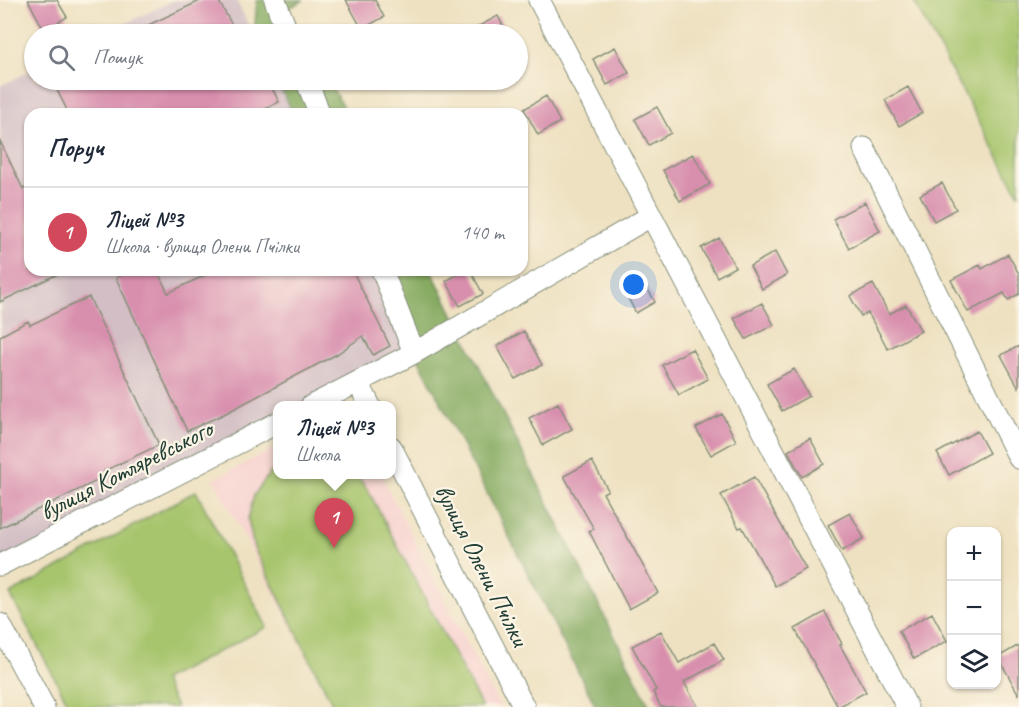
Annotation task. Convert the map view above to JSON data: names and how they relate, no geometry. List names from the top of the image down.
{
  "streets": {
    "street": ["вулиця Котляревського", "вулиця Олени Пчілки"]
  },
  "page": {
    "search": "Пошук",
    "heading": "Поруч",
    "list": [
      {
        "mark": "1",
        "name": "Ліцей №3",
        "note": "Школа · вулиця Олени Пчілки",
        "value": "140 m"
      }
    ],
    "popup": ["Ліцей №3", "Школа"],
    "pins": "1",
    "map_buttons": ["+", "−"]
  }
}
